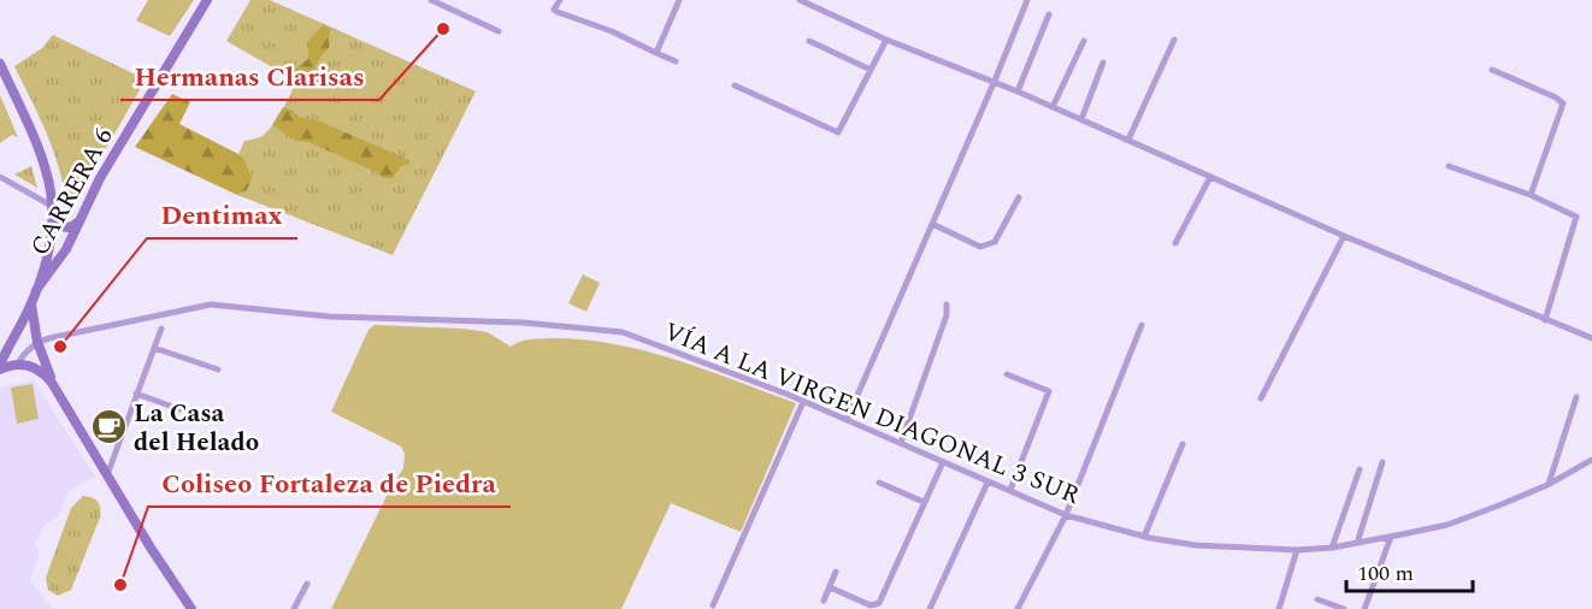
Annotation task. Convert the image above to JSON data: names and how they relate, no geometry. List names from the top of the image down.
{
  "streets": {
    "main road": ["CARRERA 6"],
    "street": ["VÍA A LA VIRGEN DIAGONAL 3 SUR"]
  },
  "places": {
    "other": ["Hermanas Clarisas", "Dentimax", "Coliseo Fortaleza de Piedra"],
    "cafe": ["La Casa del Helado"]
  },
  "scale_bar": "100 m"
}
